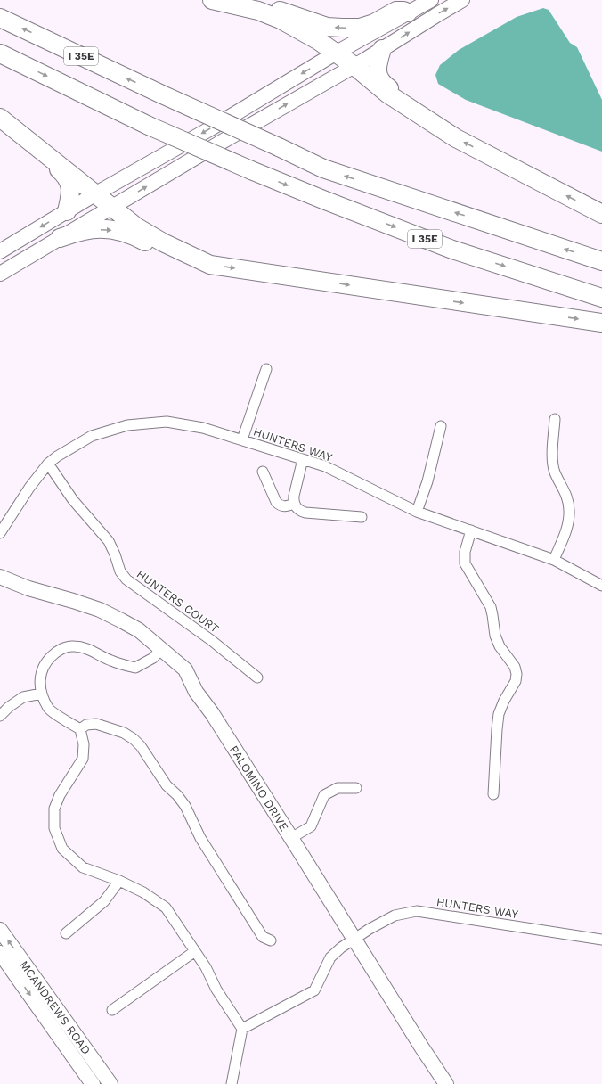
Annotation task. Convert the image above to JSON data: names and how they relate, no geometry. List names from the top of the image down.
{
  "streets": {
    "highway": ["I 35E"],
    "street": [
      "HUNTERS WAY",
      "HUNTERS COURT",
      "PALOMINO DRIVE",
      "MCANDREWS ROAD"
    ]
  },
  "crossings": [
    ["HUNTERS WAY", "HUNTERS COURT"],
    ["HUNTERS WAY", "PALOMINO DRIVE"]
  ]
}
